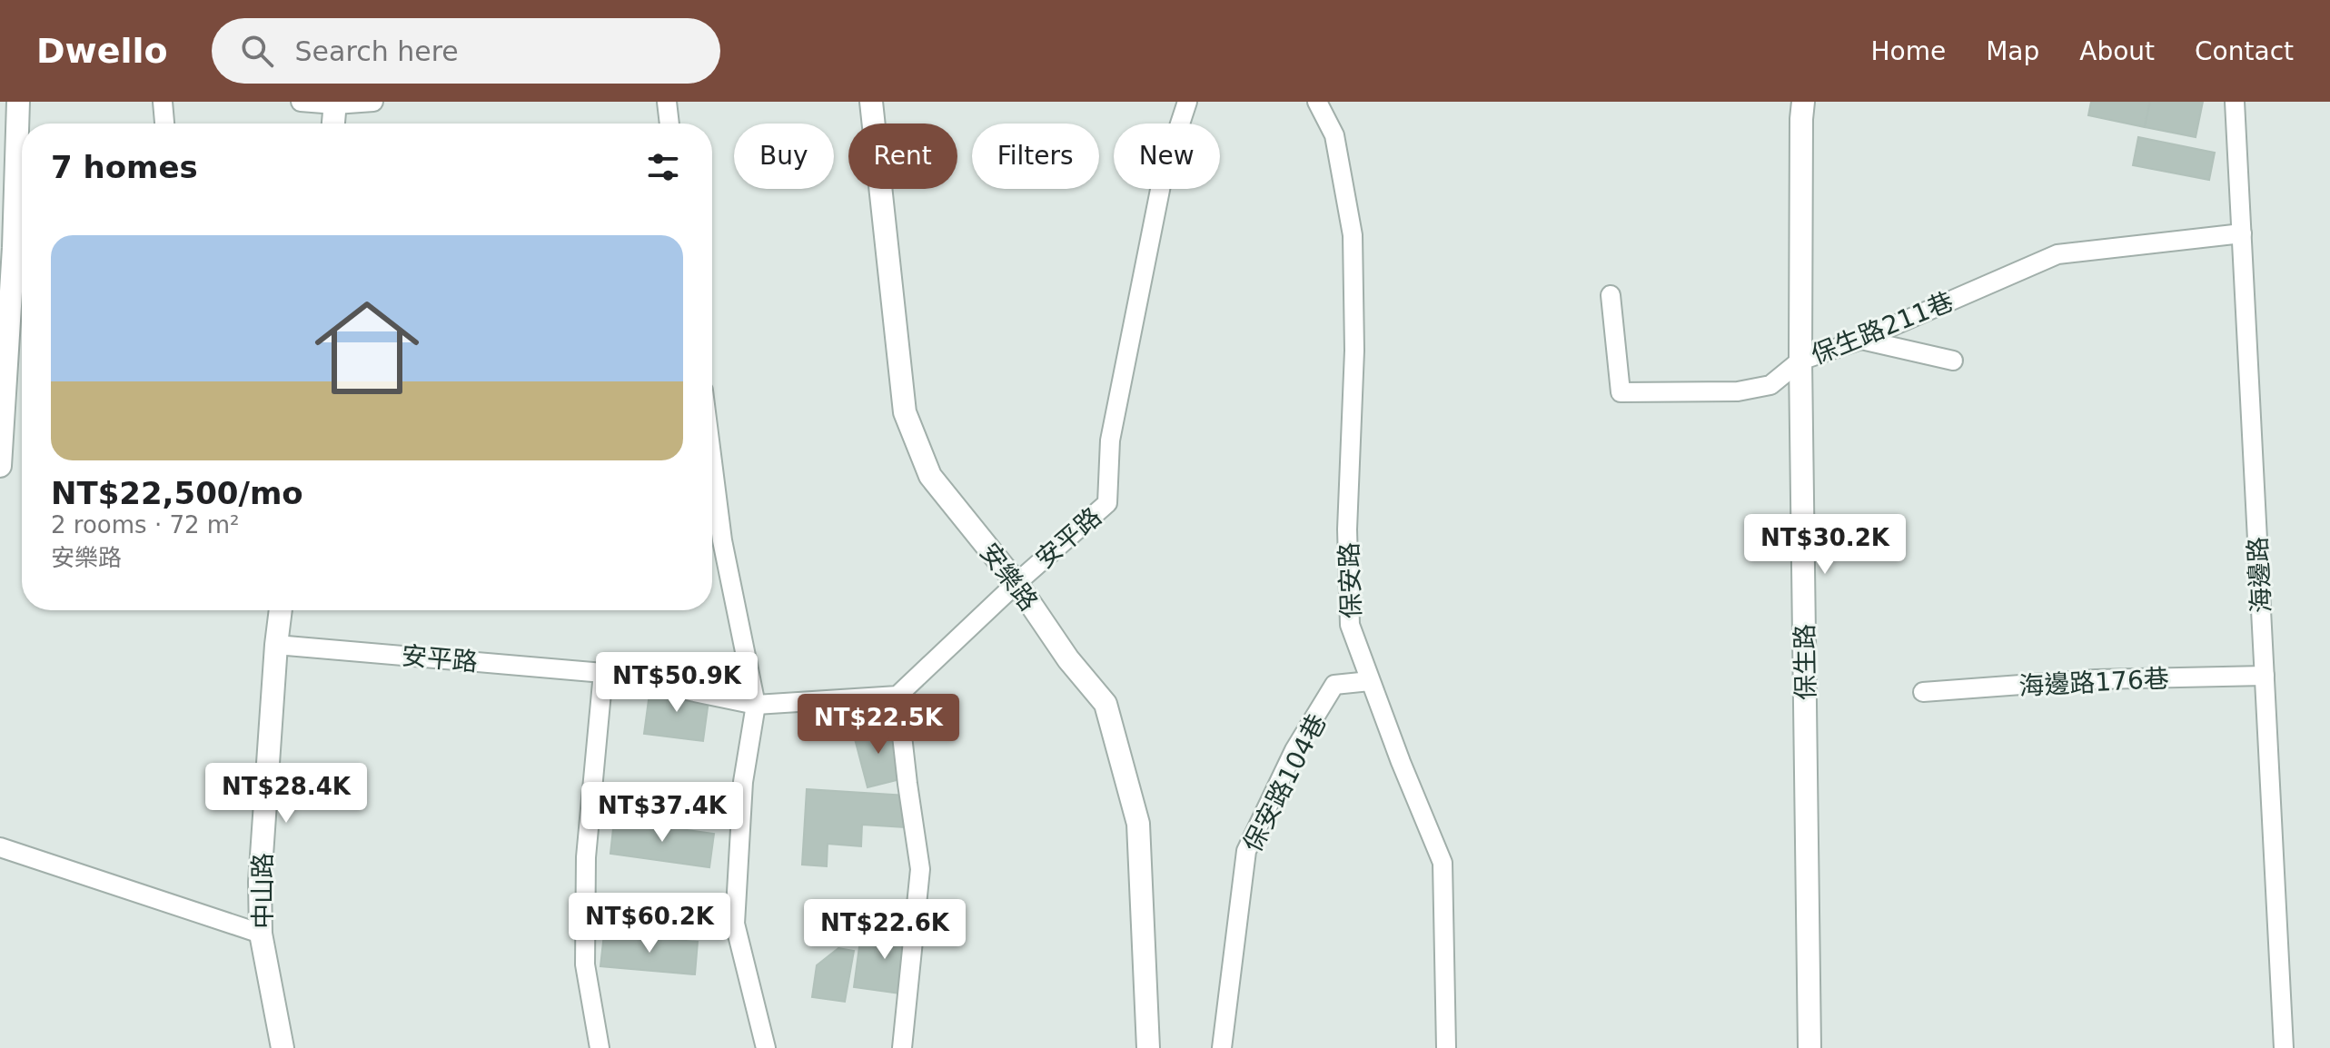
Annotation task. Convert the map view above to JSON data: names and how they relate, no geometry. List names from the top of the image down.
{
  "streets": {
    "street": ["安樂路", "保生路", "中山路"],
    "lane": [
      "保生路211巷",
      "安平路",
      "海邊路",
      "保安路",
      "海邊路176巷",
      "保安路104巷"
    ]
  },
  "crossings": [
    ["保生路211巷", "海邊路"],
    ["保生路211巷", "保生路"],
    ["安平路", "安樂路"],
    ["安平路", "中山路"],
    ["海邊路", "海邊路176巷"],
    ["保安路", "保安路104巷"]
  ],
  "page": {
    "header": "Dwello",
    "search": "Search here",
    "nav": [
      "Home",
      "Map",
      "About",
      "Contact"
    ],
    "chip": [
      "Buy",
      "Rent",
      "Filters",
      "New"
    ],
    "heading": "7 homes",
    "list": [
      {
        "name": "NT$22,500/mo",
        "note": "2 rooms · 72 m² · 安樂路"
      }
    ],
    "price": [
      "NT$30.2K",
      "NT$50.9K",
      "NT$22.5K",
      "NT$28.4K",
      "NT$37.4K",
      "NT$60.2K",
      "NT$22.6K"
    ]
  }
}
